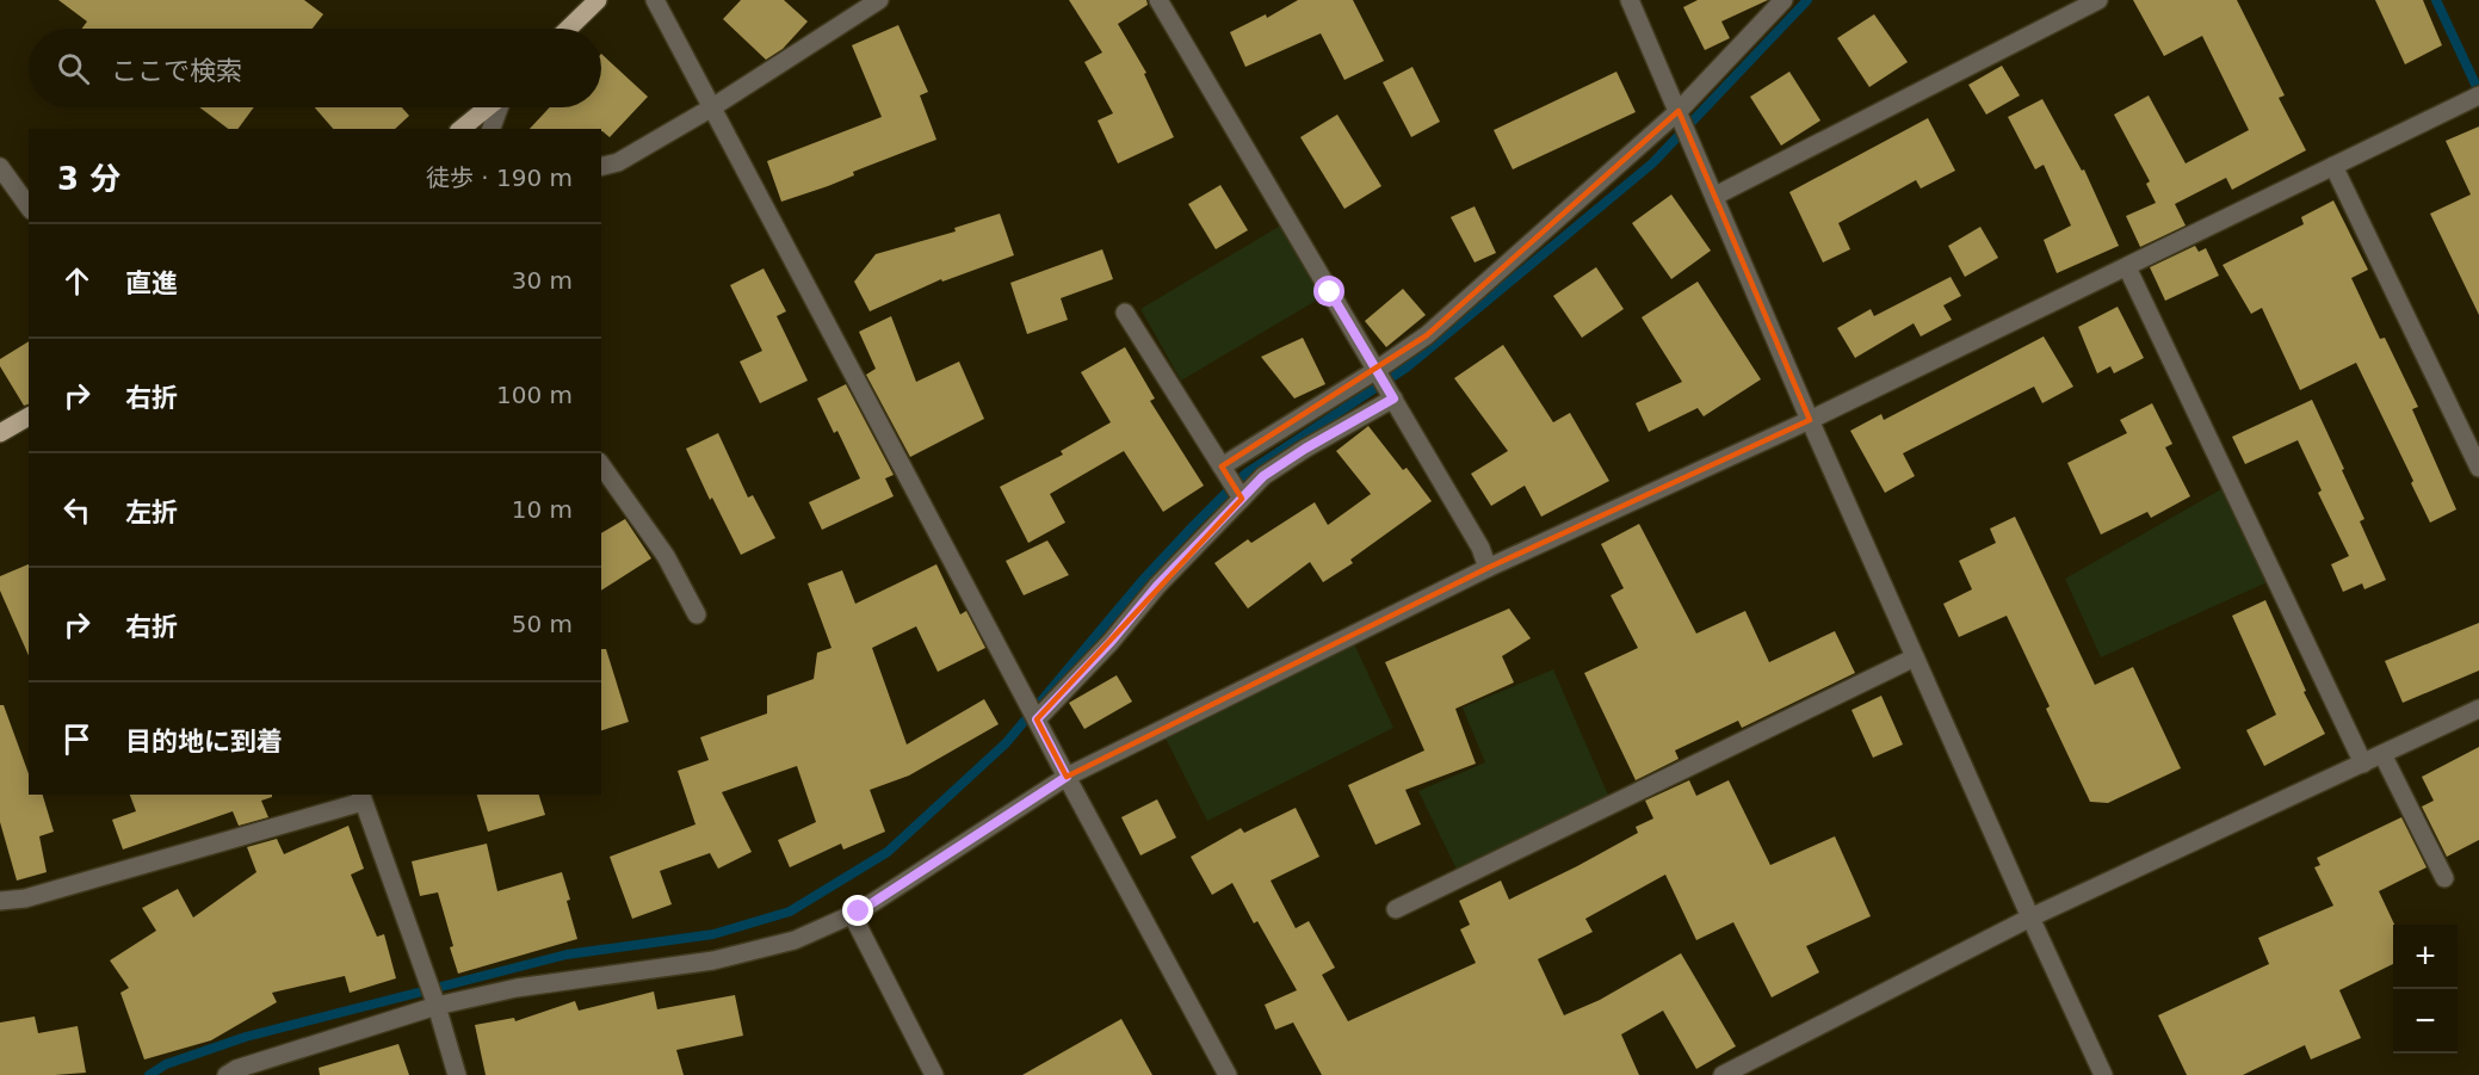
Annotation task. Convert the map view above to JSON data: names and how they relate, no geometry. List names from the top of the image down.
{
  "page": {
    "search": "ここで検索",
    "heading": ["3 分", "徒歩 · 190 m"],
    "list": [
      ["直進", "30 m"],
      ["右折", "100 m"],
      ["左折", "10 m"],
      ["右折", "50 m"],
      "目的地に到着"
    ],
    "map_buttons": ["+", "−"]
  }
}
